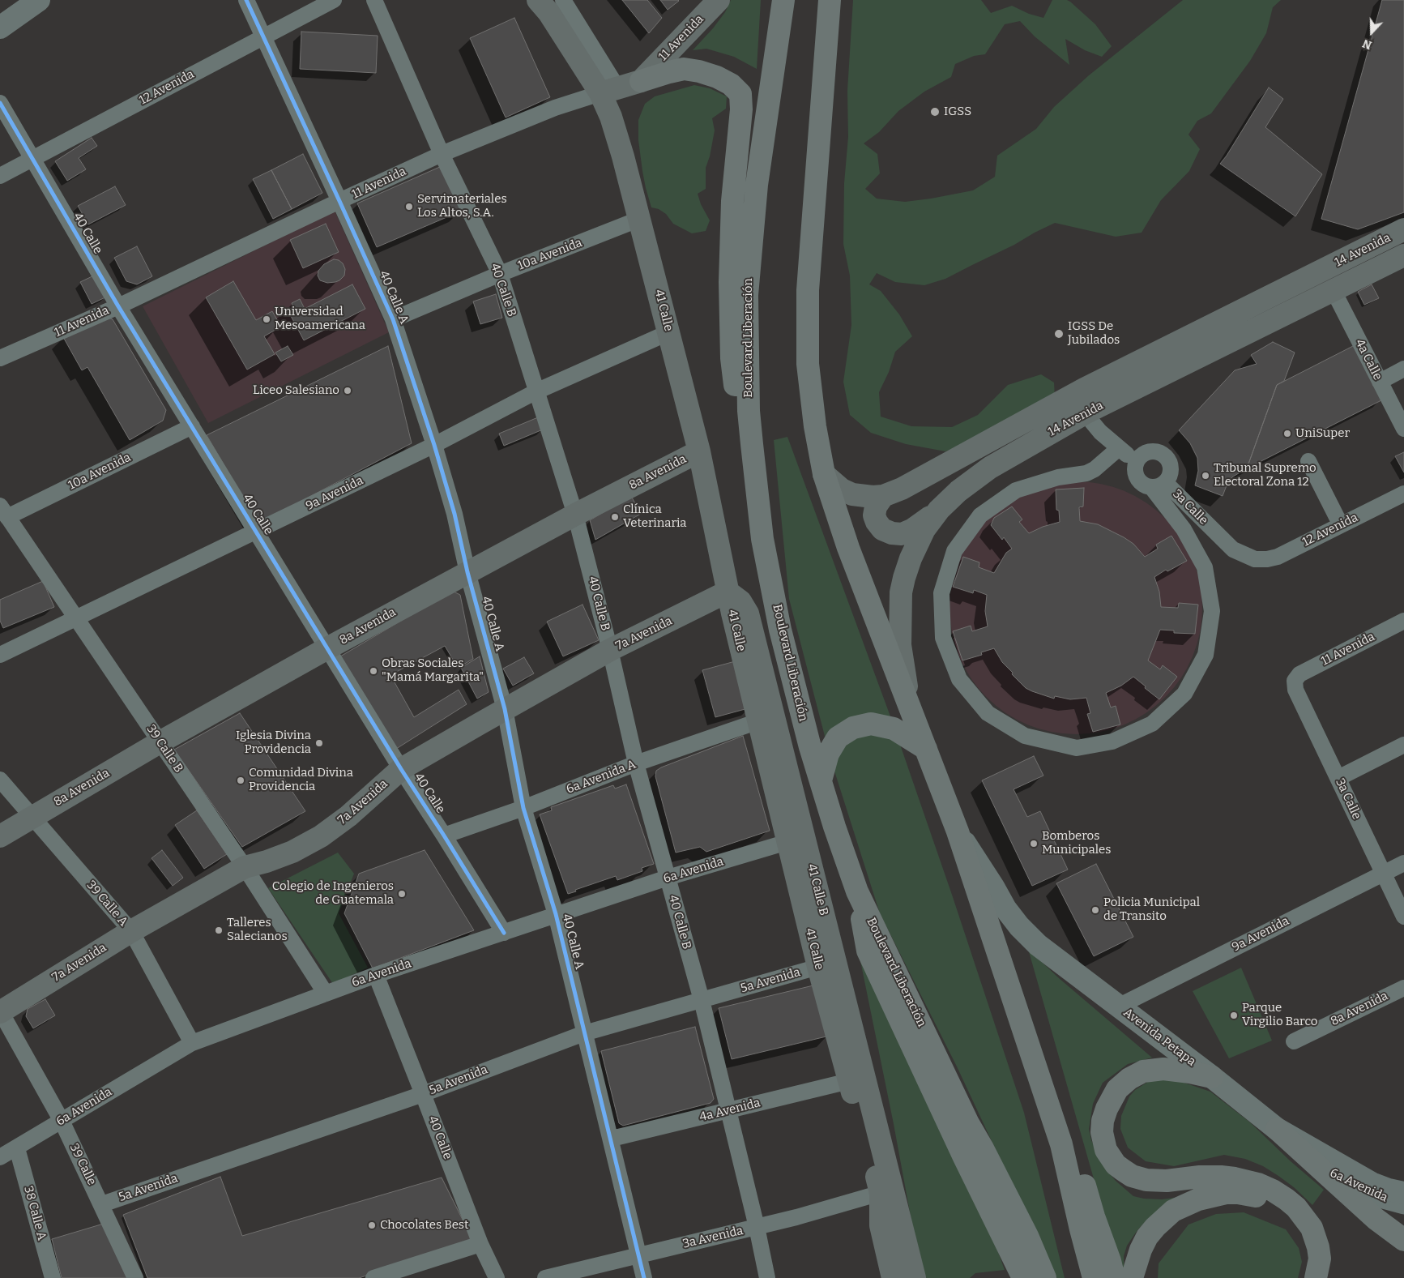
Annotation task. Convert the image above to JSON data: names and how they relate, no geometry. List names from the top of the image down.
{
  "streets": {
    "highway": ["Boulevard Liberación"],
    "main road": [
      "11 Avenida",
      "14 Avenida",
      "41 Calle",
      "8a Avenida",
      "7a Avenida",
      "41 Calle B",
      "Avenida Petapa"
    ],
    "street": [
      "12 Avenida",
      "40 Calle",
      "10a Avenida",
      "40 Calle B",
      "40 Calle A",
      "4a Calle",
      "9a Avenida",
      "3a Calle",
      "39 Calle B",
      "6a Avenida A",
      "6a Avenida",
      "39 Calle A",
      "5a Avenida",
      "4a Avenida",
      "39 Calle",
      "38 Calle A",
      "3a Avenida"
    ]
  },
  "crossings": [
    ["11 Avenida", "40 Calle"],
    ["11 Avenida", "40 Calle B"],
    ["11 Avenida", "40 Calle A"],
    ["11 Avenida", "41 Calle"],
    ["11 Avenida", "3a Calle"],
    ["12 Avenida", "40 Calle"],
    ["12 Avenida", "40 Calle A"],
    ["12 Avenida", "3a Calle"],
    ["40 Calle", "10a Avenida"],
    ["40 Calle", "8a Avenida"],
    ["40 Calle", "9a Avenida"],
    ["40 Calle", "7a Avenida"],
    ["40 Calle", "6a Avenida A"],
    ["40 Calle", "6a Avenida"],
    ["40 Calle", "5a Avenida"],
    ["14 Avenida", "4a Calle"],
    ["10a Avenida", "40 Calle B"],
    ["10a Avenida", "40 Calle A"],
    ["10a Avenida", "41 Calle"],
    ["10a Avenida", "39 Calle B"],
    ["40 Calle B", "8a Avenida"],
    ["40 Calle B", "9a Avenida"],
    ["40 Calle B", "7a Avenida"],
    ["40 Calle B", "6a Avenida A"],
    ["40 Calle B", "6a Avenida"],
    ["40 Calle B", "5a Avenida"],
    ["40 Calle B", "4a Avenida"],
    ["40 Calle B", "3a Avenida"],
    ["40 Calle A", "8a Avenida"],
    ["40 Calle A", "9a Avenida"],
    ["40 Calle A", "7a Avenida"],
    ["40 Calle A", "6a Avenida A"],
    ["40 Calle A", "6a Avenida"],
    ["40 Calle A", "5a Avenida"],
    ["40 Calle A", "4a Avenida"],
    ["40 Calle A", "3a Avenida"],
    ["41 Calle", "8a Avenida"],
    ["41 Calle", "9a Avenida"],
    ["41 Calle", "7a Avenida"],
    ["41 Calle", "6a Avenida A"],
    ["41 Calle", "6a Avenida"],
    ["41 Calle", "41 Calle B"],
    ["41 Calle", "5a Avenida"],
    ["41 Calle", "4a Avenida"],
    ["41 Calle", "3a Avenida"],
    ["8a Avenida", "39 Calle B"],
    ["8a Avenida", "39 Calle A"],
    ["9a Avenida", "3a Calle"],
    ["9a Avenida", "39 Calle B"],
    ["9a Avenida", "Avenida Petapa"],
    ["7a Avenida", "39 Calle B"],
    ["7a Avenida", "41 Calle B"],
    ["7a Avenida", "39 Calle A"],
    ["7a Avenida", "39 Calle"],
    ["39 Calle B", "6a Avenida"],
    ["6a Avenida", "39 Calle A"],
    ["6a Avenida", "39 Calle"],
    ["6a Avenida", "38 Calle A"],
    ["41 Calle B", "3a Avenida"],
    ["5a Avenida", "39 Calle"]
  ],
  "places": [
    "IGSS",
    "Servimateriales Los Altos, S.A.",
    "Universidad Mesoamericana",
    "IGSS De Jubilados",
    "Liceo Salesiano",
    "UniSuper",
    "Tribunal Supremo Electoral Zona 12",
    "Clínica Veterinaria",
    "Obras Sociales \"Mamá Margarita\"",
    "Iglesia Divina Providencia",
    "Comunidad Divina Providencia",
    "Bomberos Municipales",
    "Colegio de Ingenieros de Guatemala",
    "Policia Municipal de Transito",
    "Talleres Salecianos",
    "Parque Virgilio Barco",
    "Chocolates Best"
  ],
  "north": "bottom"
}
